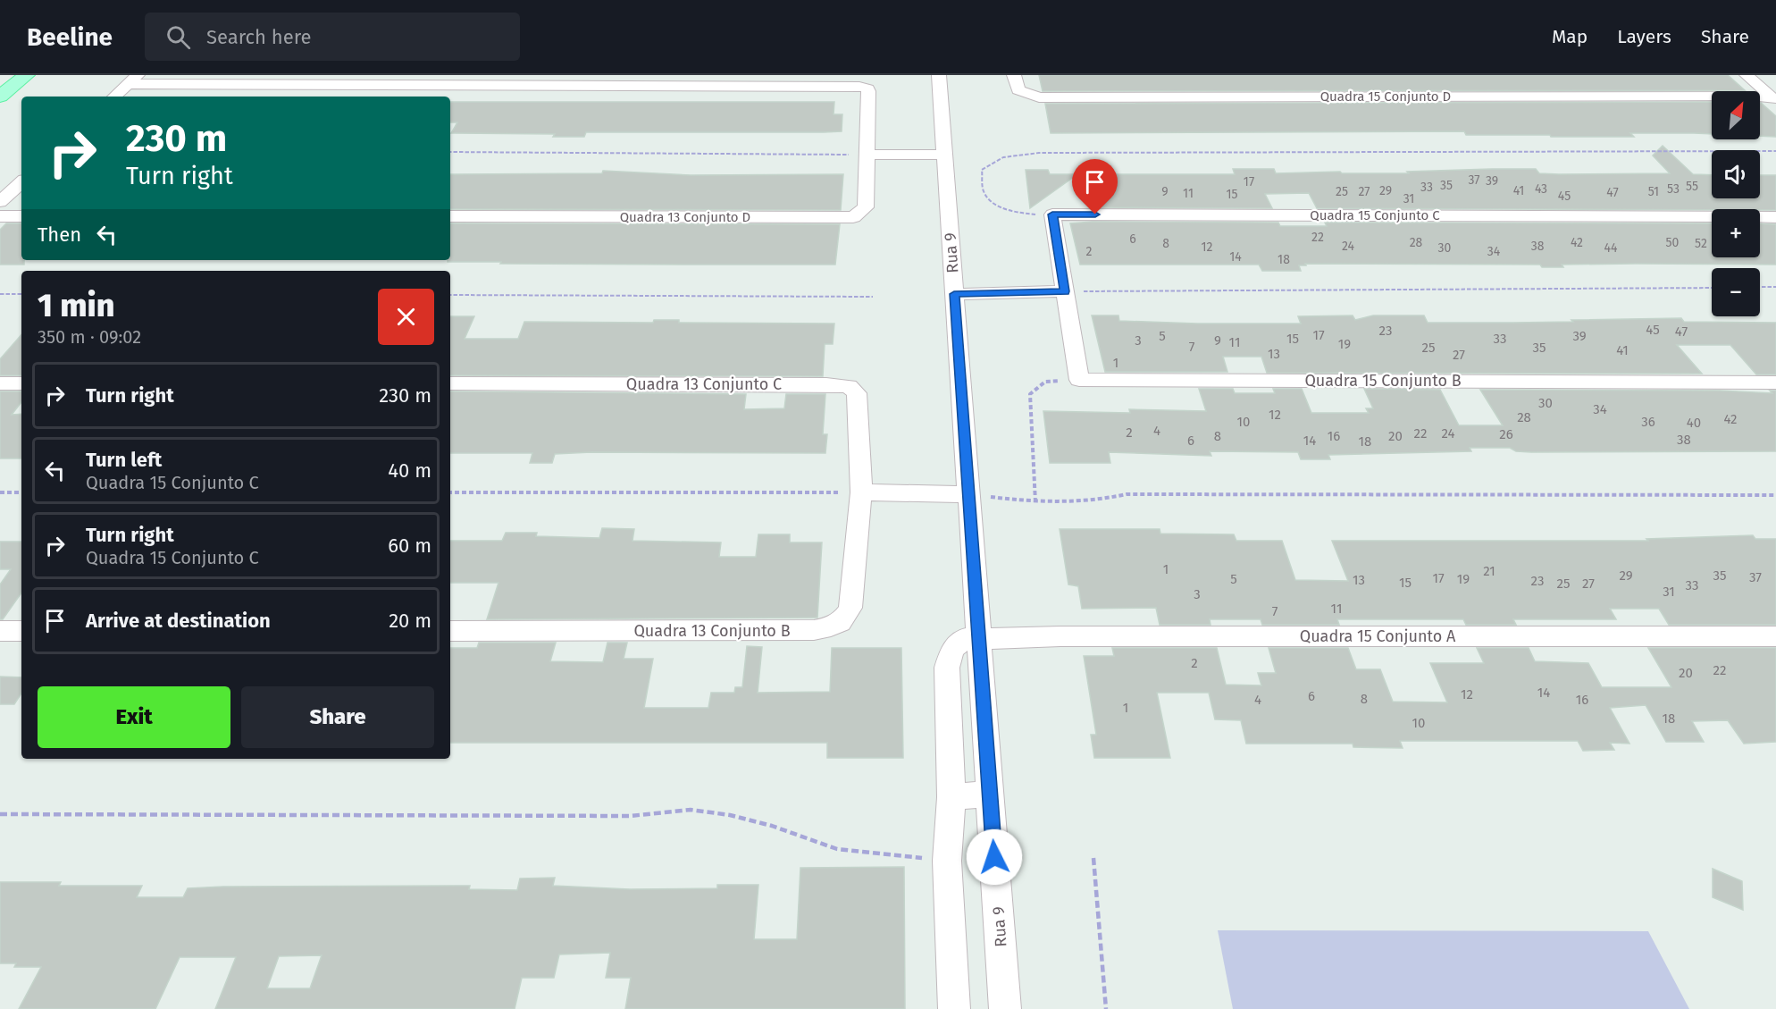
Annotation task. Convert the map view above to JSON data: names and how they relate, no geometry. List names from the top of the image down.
{
  "streets": {
    "street": [
      "Quadra 15 Conjunto D",
      "Quadra 15 Conjunto C",
      "Quadra 13 Conjunto D",
      "Rua 9",
      "Quadra 15 Conjunto B",
      "Quadra 13 Conjunto C",
      "Quadra 13 Conjunto B",
      "Quadra 15 Conjunto A"
    ]
  },
  "crossings": [
    ["Rua 9", "Quadra 15 Conjunto A"],
    ["Quadra 13 Conjunto C", "Quadra 13 Conjunto B"]
  ],
  "house_numbers": [
    "37",
    "39",
    "17",
    "35",
    "55",
    "33",
    "43",
    "53",
    "29",
    "41",
    "9",
    "25",
    "27",
    "51",
    "47",
    "11",
    "15",
    "45",
    "31",
    "22",
    "6",
    "28",
    "42",
    "50",
    "8",
    "52",
    "24",
    "38",
    "12",
    "30",
    "44",
    "2",
    "34",
    "14",
    "18",
    "45",
    "23",
    "47",
    "17",
    "5",
    "39",
    "15",
    "33",
    "3",
    "9",
    "11",
    "19",
    "7",
    "25",
    "35",
    "41",
    "13",
    "27",
    "1",
    "30",
    "34",
    "12",
    "28",
    "42",
    "10",
    "36",
    "40",
    "4",
    "2",
    "22",
    "24",
    "26",
    "8",
    "16",
    "20",
    "38",
    "6",
    "14",
    "18",
    "1",
    "21",
    "29",
    "35",
    "37",
    "17",
    "5",
    "19",
    "13",
    "23",
    "15",
    "25",
    "27",
    "33",
    "31",
    "3",
    "11",
    "7",
    "2",
    "22",
    "20",
    "14",
    "12",
    "6",
    "8",
    "4",
    "16",
    "1",
    "18",
    "10"
  ],
  "north": "top right",
  "page": {
    "header": "Beeline",
    "search": "Search here",
    "nav": ["Map", "Layers", "Share"],
    "map_buttons": ["+", "−"],
    "turn": ["230 m", "Turn right"],
    "then": "Then",
    "heading": ["1 min", "350 m · 09:02"],
    "list": [
      {
        "name": "Turn right",
        "value": "230 m"
      },
      {
        "name": "Turn left",
        "note": "Quadra 15 Conjunto C",
        "value": "40 m"
      },
      {
        "name": "Turn right",
        "note": "Quadra 15 Conjunto C",
        "value": "60 m"
      },
      {
        "name": "Arrive at destination",
        "value": "20 m"
      }
    ],
    "buttons": ["Exit", "Share"]
  }
}
